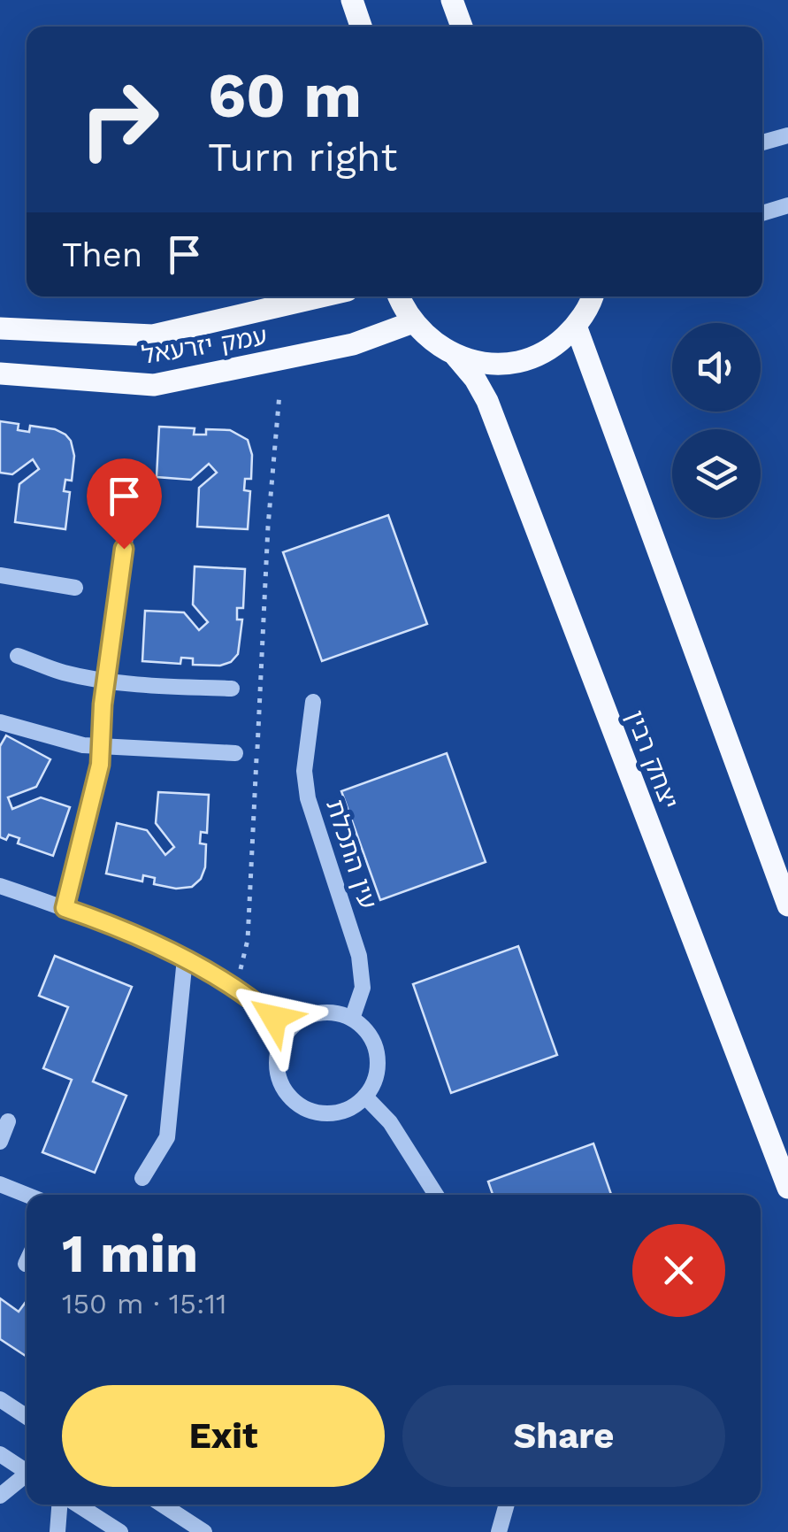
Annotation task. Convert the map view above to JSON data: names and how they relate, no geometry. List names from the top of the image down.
{
  "streets": {
    "main road": ["עמק יזרעאל", "יצחק רבין"],
    "street": ["עין התכלת"]
  },
  "page": {
    "turn": ["60 m", "Turn right"],
    "then": "Then",
    "heading": ["1 min", "150 m · 15:11"],
    "buttons": ["Exit", "Share"]
  }
}
